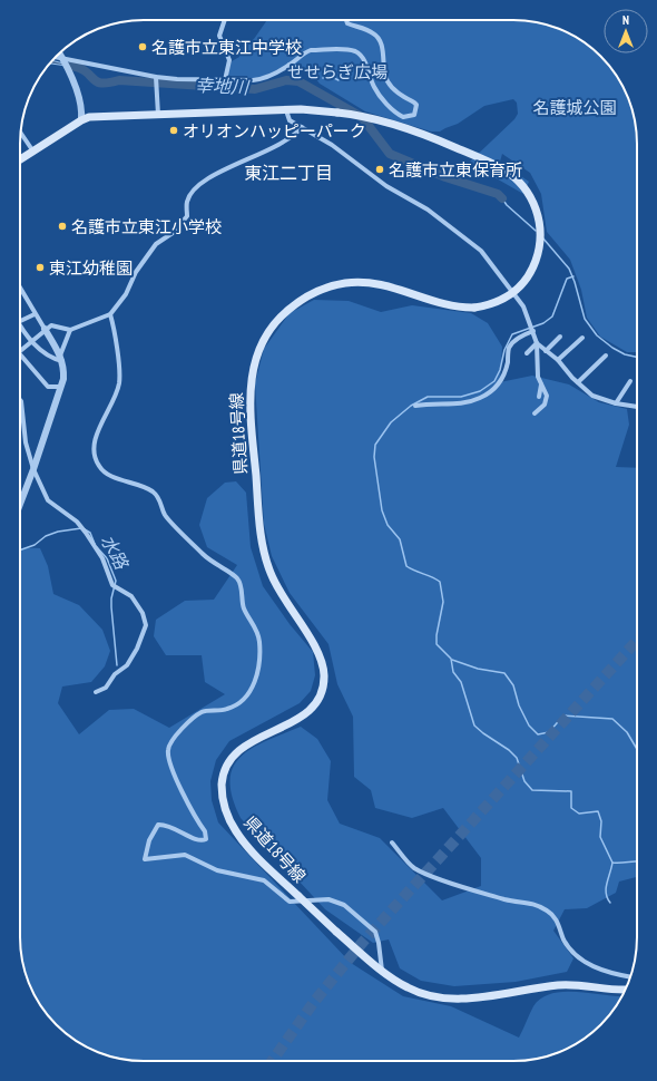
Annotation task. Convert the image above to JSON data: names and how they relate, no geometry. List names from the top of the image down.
{
  "streets": {
    "main road": ["県道18号線"]
  },
  "districts": ["東江二丁目"],
  "water": ["幸地川", "水路"],
  "parks": ["せせらぎ広場", "名護城公園"],
  "places": [
    "名護市立東江中学校",
    "オリオンハッピーパーク",
    "名護市立東保育所",
    "名護市立東江小学校",
    "東江幼稚園"
  ],
  "north": "top"
}
